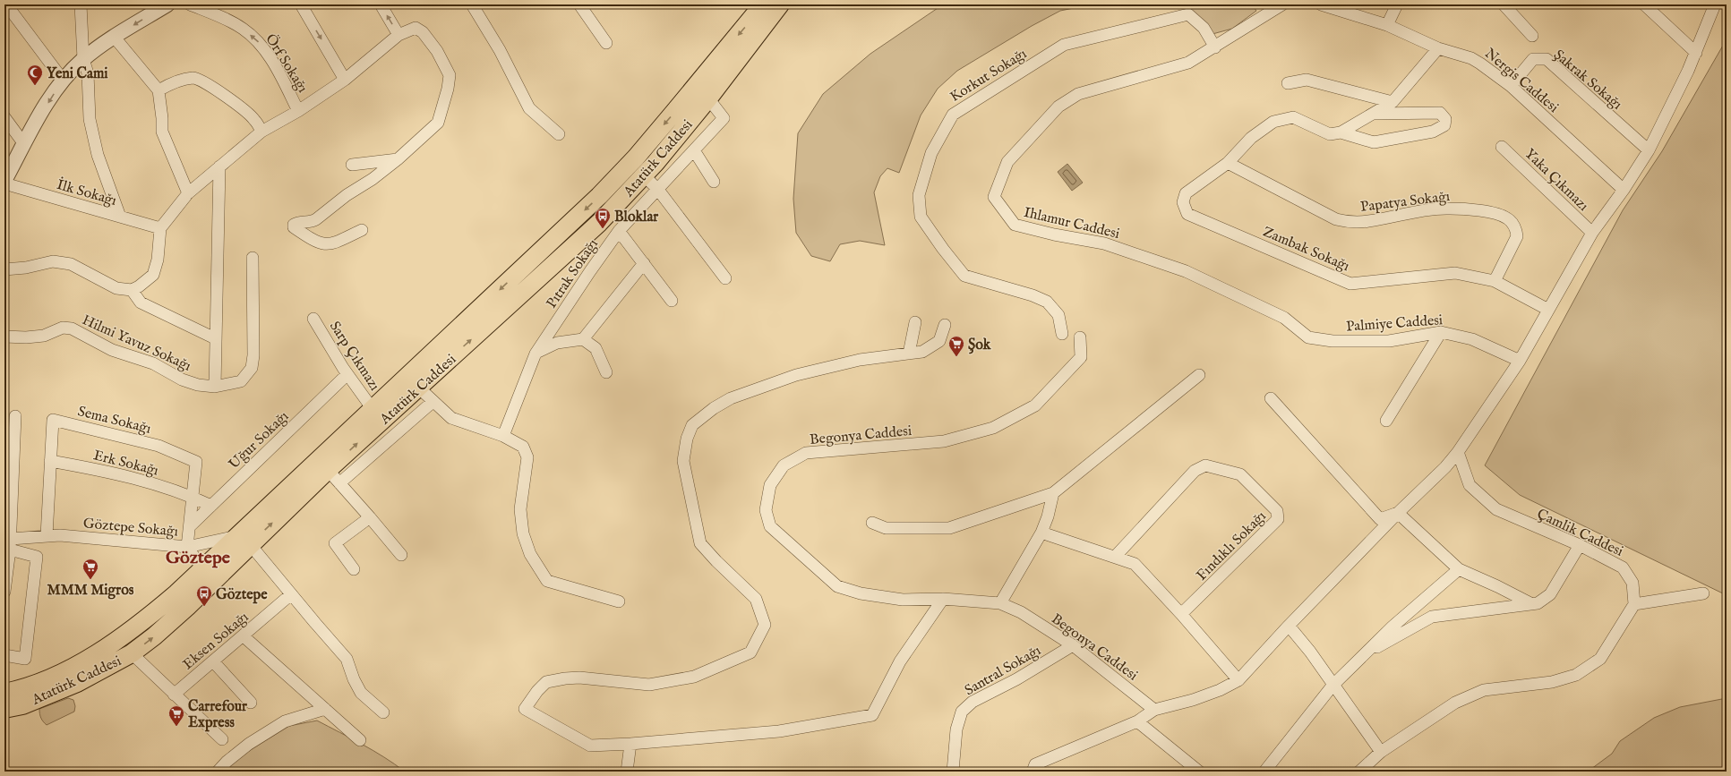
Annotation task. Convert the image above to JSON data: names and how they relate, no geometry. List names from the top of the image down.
{
  "streets": {
    "main road": ["Atatürk Caddesi"],
    "street": [
      "Örf Sokağı",
      "Korkut Sokağı",
      "Şakrak Sokağı",
      "Nergis Caddesi",
      "Yaka Çıkmazı",
      "İlk Sokağı",
      "Papatya Sokağı",
      "Ihlamur Caddesi",
      "Zambak Sokağı",
      "Pıtrak Sokağı",
      "Palmiye Caddesi",
      "Hilmi Yavuz Sokağı",
      "Sarp Çıkmazı",
      "Sema Sokağı",
      "Begonya Caddesi",
      "Uğur Sokağı",
      "Erk Sokağı",
      "Göztepe Sokağı",
      "Çamlik Caddesi",
      "Fındıklı Sokağı",
      "Eksen Sokağı",
      "Santral Sokağı"
    ]
  },
  "crossings": [
    ["Korkut Sokağı", "Ihlamur Caddesi"],
    ["Şakrak Sokağı", "Nergis Caddesi"],
    ["Atatürk Caddesi", "Pıtrak Sokağı"],
    ["Atatürk Caddesi", "Sarp Çıkmazı"],
    ["Atatürk Caddesi", "Göztepe Sokağı"],
    ["Papatya Sokağı", "Zambak Sokağı"],
    ["Ihlamur Caddesi", "Palmiye Caddesi"],
    ["Sarp Çıkmazı", "Uğur Sokağı"],
    ["Sema Sokağı", "Uğur Sokağı"],
    ["Sema Sokağı", "Erk Sokağı"],
    ["Sema Sokağı", "Göztepe Sokağı"],
    ["Begonya Caddesi", "Santral Sokağı"],
    ["Uğur Sokağı", "Erk Sokağı"]
  ],
  "districts": ["Göztepe"],
  "places": {
    "mosque": ["Yeni Cami"],
    "bus stop": ["Bloklar", "Göztepe"],
    "supermarket": ["Şok", "MMM Migros", "Carrefour Express"]
  }
}
